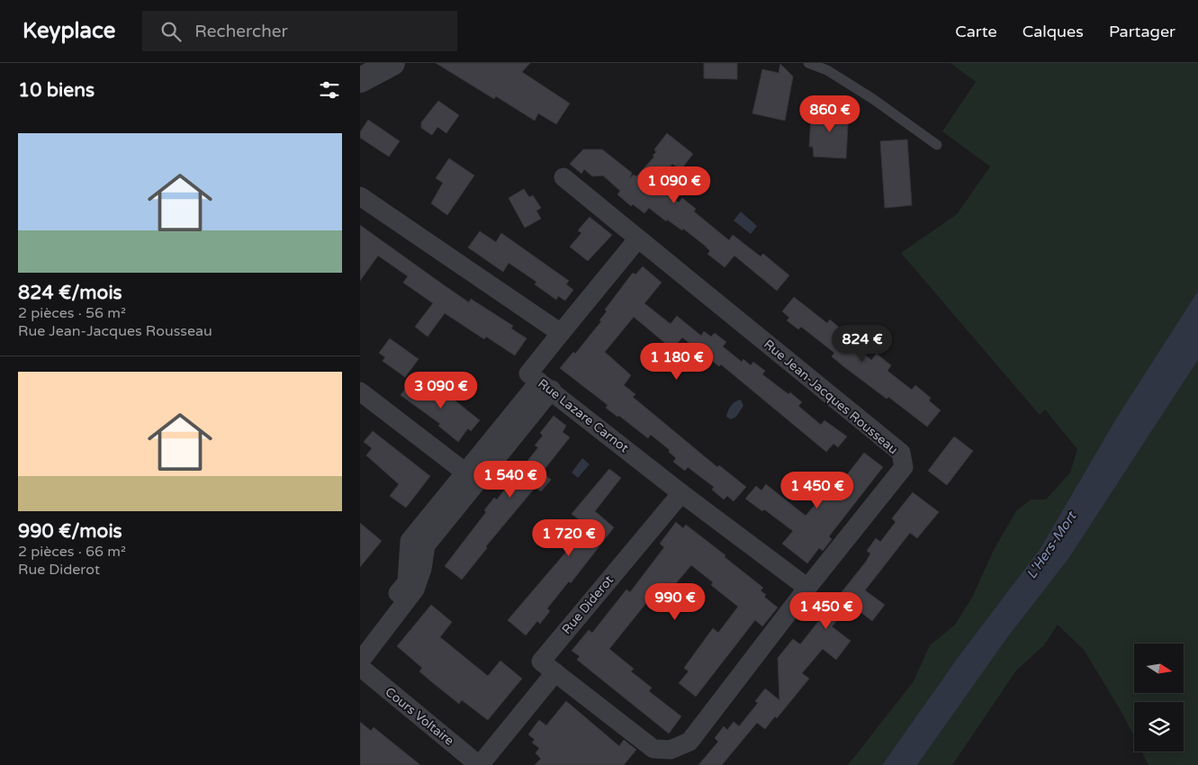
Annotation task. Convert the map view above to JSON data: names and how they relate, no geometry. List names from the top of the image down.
{
  "streets": {
    "street": [
      "Rue Jean-Jacques Rousseau",
      "Rue Lazare Carnot",
      "Rue Diderot",
      "Cours Voltaire"
    ]
  },
  "crossings": [
    ["Rue Jean-Jacques Rousseau", "Rue Lazare Carnot"],
    ["Rue Jean-Jacques Rousseau", "Rue Diderot"],
    ["Rue Jean-Jacques Rousseau", "Cours Voltaire"],
    ["Rue Lazare Carnot", "Rue Diderot"],
    ["Rue Diderot", "Cours Voltaire"]
  ],
  "water": ["L'Hers-Mort"],
  "north": "right",
  "page": {
    "header": "Keyplace",
    "search": "Rechercher",
    "nav": ["Carte", "Calques", "Partager"],
    "heading": "10 biens",
    "price": [
      "860 €",
      "1 090 €",
      "824 €",
      "1 180 €",
      "3 090 €",
      "1 540 €",
      "1 450 €",
      "1 720 €",
      "990 €",
      "1 450 €"
    ],
    "list": [
      {
        "name": "824 €/mois",
        "note": "2 pièces · 56 m² · Rue Jean-Jacques Rousseau"
      },
      {
        "name": "990 €/mois",
        "note": "2 pièces · 66 m² · Rue Diderot"
      }
    ]
  }
}
